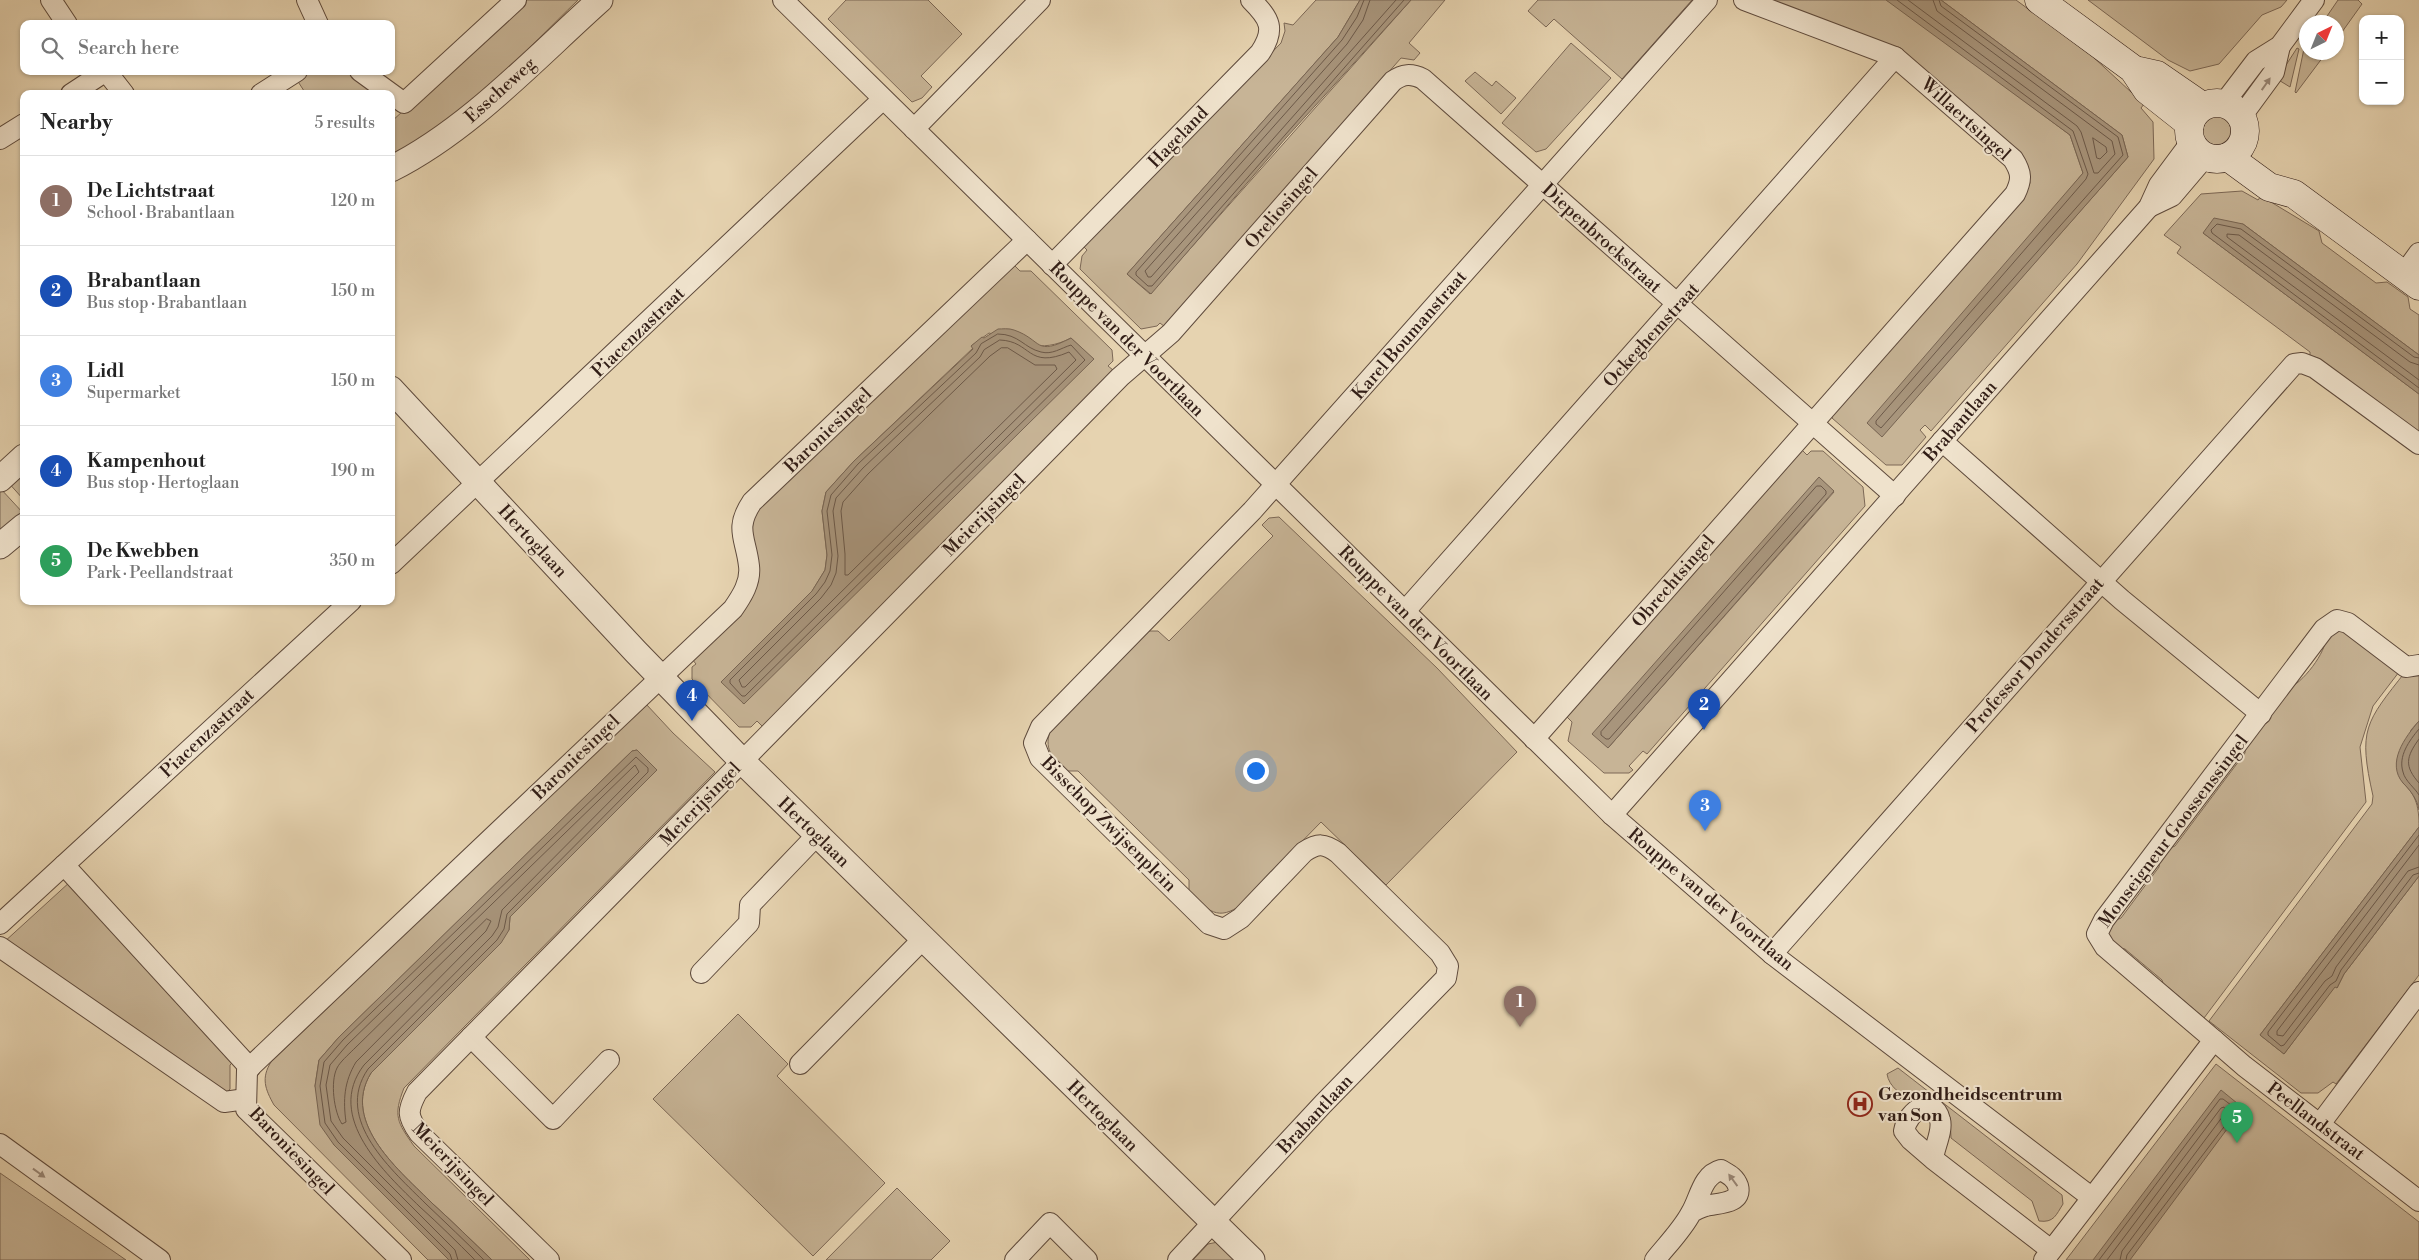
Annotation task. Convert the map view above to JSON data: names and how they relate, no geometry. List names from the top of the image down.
{
  "streets": {
    "street": [
      "Esscheweg",
      "Willaertsingel",
      "Hageland",
      "Oreliosingel",
      "Diepenbrockstraat",
      "Piacenzastraat",
      "Karel Boumanstraat",
      "Ockeghemstraat",
      "Rouppe van der Voortlaan",
      "Brabantlaan",
      "Baroniesingel",
      "Meierijsingel",
      "Hertoglaan",
      "Obrechtsingel",
      "Professor Dondersstraat",
      "Bisschop Zwijsenplein",
      "Monseigneur Goossenssingel",
      "Peellandstraat"
    ]
  },
  "crossings": [
    ["Willaertsingel", "Diepenbrockstraat"],
    ["Willaertsingel", "Ockeghemstraat"],
    ["Willaertsingel", "Obrechtsingel"],
    ["Hageland", "Rouppe van der Voortlaan"],
    ["Oreliosingel", "Diepenbrockstraat"],
    ["Oreliosingel", "Rouppe van der Voortlaan"],
    ["Oreliosingel", "Meierijsingel"],
    ["Diepenbrockstraat", "Karel Boumanstraat"],
    ["Diepenbrockstraat", "Ockeghemstraat"],
    ["Diepenbrockstraat", "Brabantlaan"],
    ["Diepenbrockstraat", "Obrechtsingel"],
    ["Piacenzastraat", "Rouppe van der Voortlaan"],
    ["Piacenzastraat", "Hertoglaan"],
    ["Karel Boumanstraat", "Rouppe van der Voortlaan"],
    ["Karel Boumanstraat", "Bisschop Zwijsenplein"],
    ["Ockeghemstraat", "Rouppe van der Voortlaan"],
    ["Rouppe van der Voortlaan", "Brabantlaan"],
    ["Rouppe van der Voortlaan", "Baroniesingel"],
    ["Rouppe van der Voortlaan", "Meierijsingel"],
    ["Rouppe van der Voortlaan", "Obrechtsingel"],
    ["Rouppe van der Voortlaan", "Professor Dondersstraat"],
    ["Rouppe van der Voortlaan", "Bisschop Zwijsenplein"],
    ["Brabantlaan", "Hertoglaan"],
    ["Brabantlaan", "Bisschop Zwijsenplein"],
    ["Baroniesingel", "Hertoglaan"],
    ["Meierijsingel", "Hertoglaan"],
    ["Monseigneur Goossenssingel", "Peellandstraat"]
  ],
  "places": {
    "hospital": ["Gezondheidscentrum van Son"]
  },
  "north": "top right",
  "page": {
    "map_buttons": ["+", "−"],
    "search": "Search here",
    "heading": ["Nearby", "5 results"],
    "list": [
      {
        "mark": "1",
        "name": "De Lichtstraat",
        "note": "School · Brabantlaan",
        "value": "120 m"
      },
      {
        "mark": "2",
        "name": "Brabantlaan",
        "note": "Bus stop · Brabantlaan",
        "value": "150 m"
      },
      {
        "mark": "3",
        "name": "Lidl",
        "note": "Supermarket",
        "value": "150 m"
      },
      {
        "mark": "4",
        "name": "Kampenhout",
        "note": "Bus stop · Hertoglaan",
        "value": "190 m"
      },
      {
        "mark": "5",
        "name": "De Kwebben",
        "note": "Park · Peellandstraat",
        "value": "350 m"
      }
    ],
    "pins": [
      "4",
      "2",
      "3",
      "1",
      "5"
    ]
  }
}
